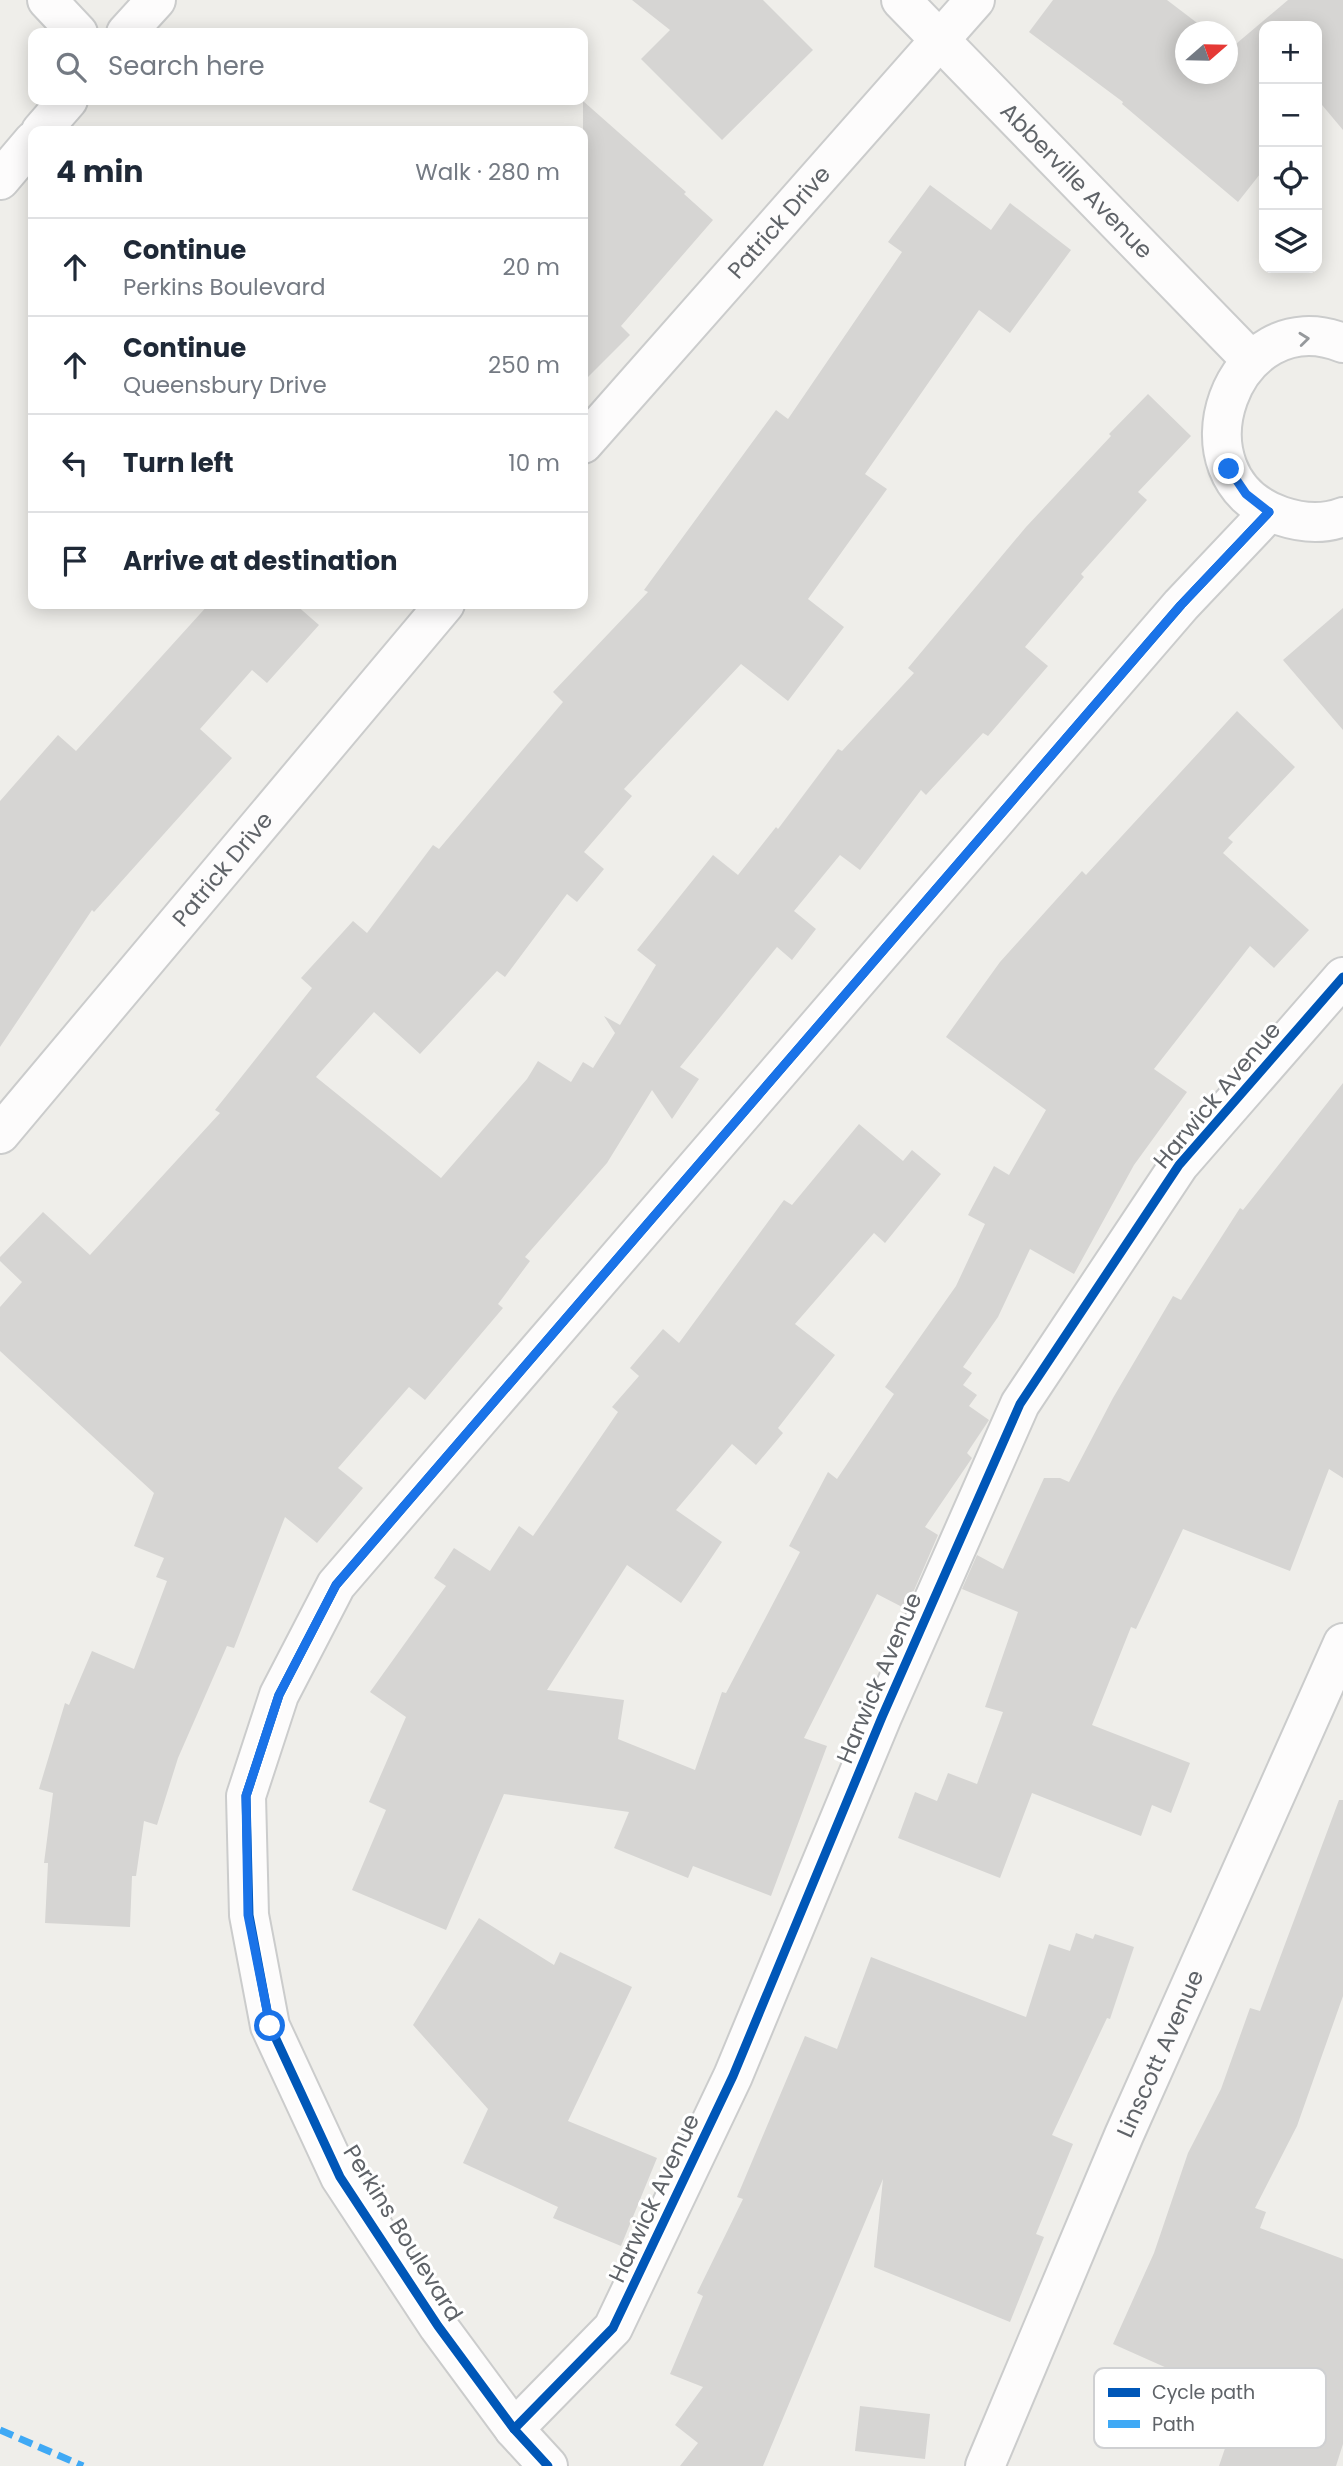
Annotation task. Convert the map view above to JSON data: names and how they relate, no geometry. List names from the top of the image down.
{
  "streets": {
    "street": [
      "Abberville Avenue",
      "Patrick Drive",
      "Harwick Avenue",
      "Linscott Avenue",
      "Perkins Boulevard"
    ]
  },
  "crossings": [
    ["Abberville Avenue", "Patrick Drive"],
    ["Harwick Avenue", "Perkins Boulevard"]
  ],
  "legend": ["Cycle path", "Path"],
  "north": "right",
  "page": {
    "map_buttons": ["+", "−"],
    "search": "Search here",
    "heading": ["4 min", "Walk · 280 m"],
    "list": [
      ["Continue", "Perkins Boulevard", "20 m"],
      ["Continue", "Queensbury Drive", "250 m"],
      ["Turn left", "10 m"],
      "Arrive at destination"
    ]
  }
}
